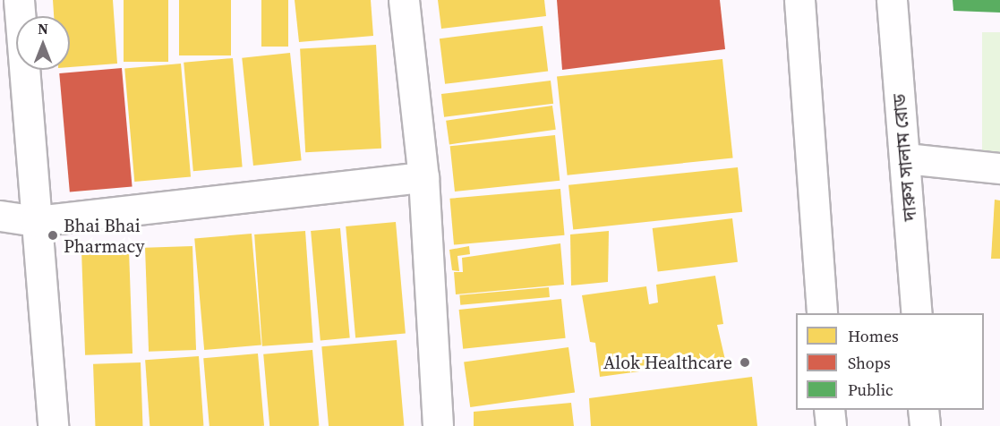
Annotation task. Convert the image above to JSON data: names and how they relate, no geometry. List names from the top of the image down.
{
  "streets": {
    "street": ["দারুস সালাম রোড"]
  },
  "places": ["Bhai Bhai Pharmacy", "Alok Healthcare"],
  "legend": ["Homes", "Shops", "Public"],
  "north": "top"
}
